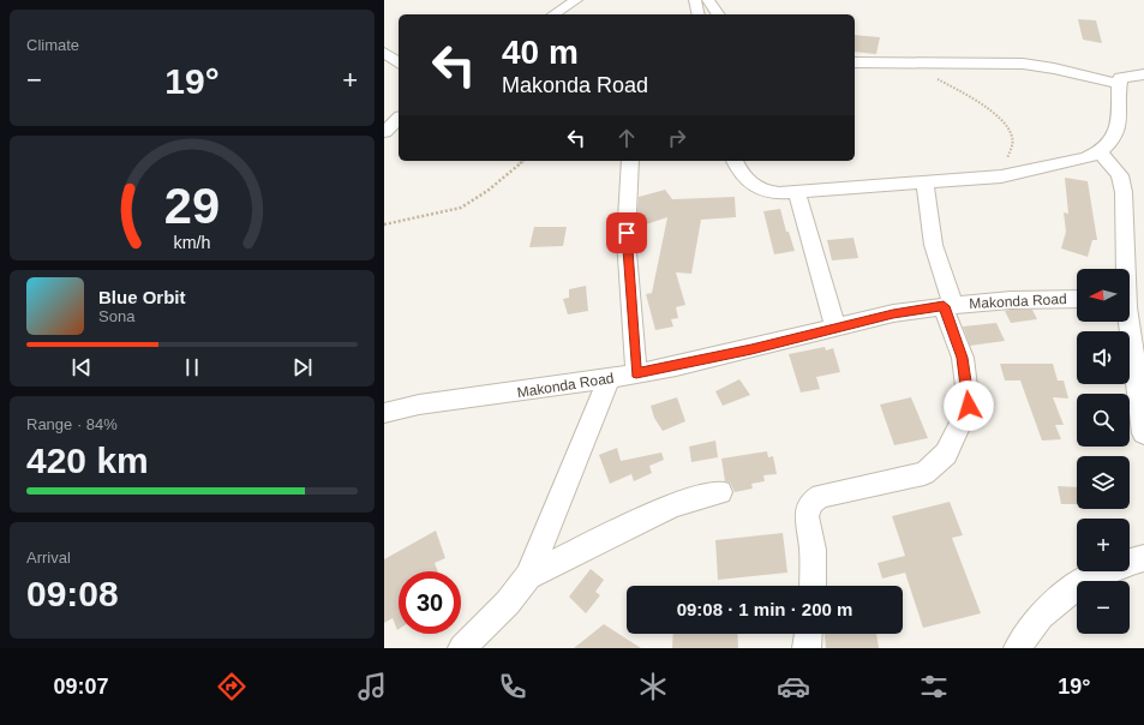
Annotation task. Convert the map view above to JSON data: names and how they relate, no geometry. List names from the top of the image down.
{
  "streets": {
    "street": ["Makonda Road"]
  },
  "north": "left",
  "page": {
    "tile": [
      "Climate",
      ["Range · 84%", "420 km"],
      ["Arrival", "09:08"]
    ],
    "turn": ["40 m", "Makonda Road"],
    "heat": ["−", "19°", "+"],
    "map_buttons": ["+", "−"],
    "song": ["Blue Orbit", "Sona"],
    "limit": "30",
    "trip": "09:08 · 1 min · 200 m",
    "tabs": ["09:07", "19°"],
    "gauge": ["29", "km/h"]
  }
}
